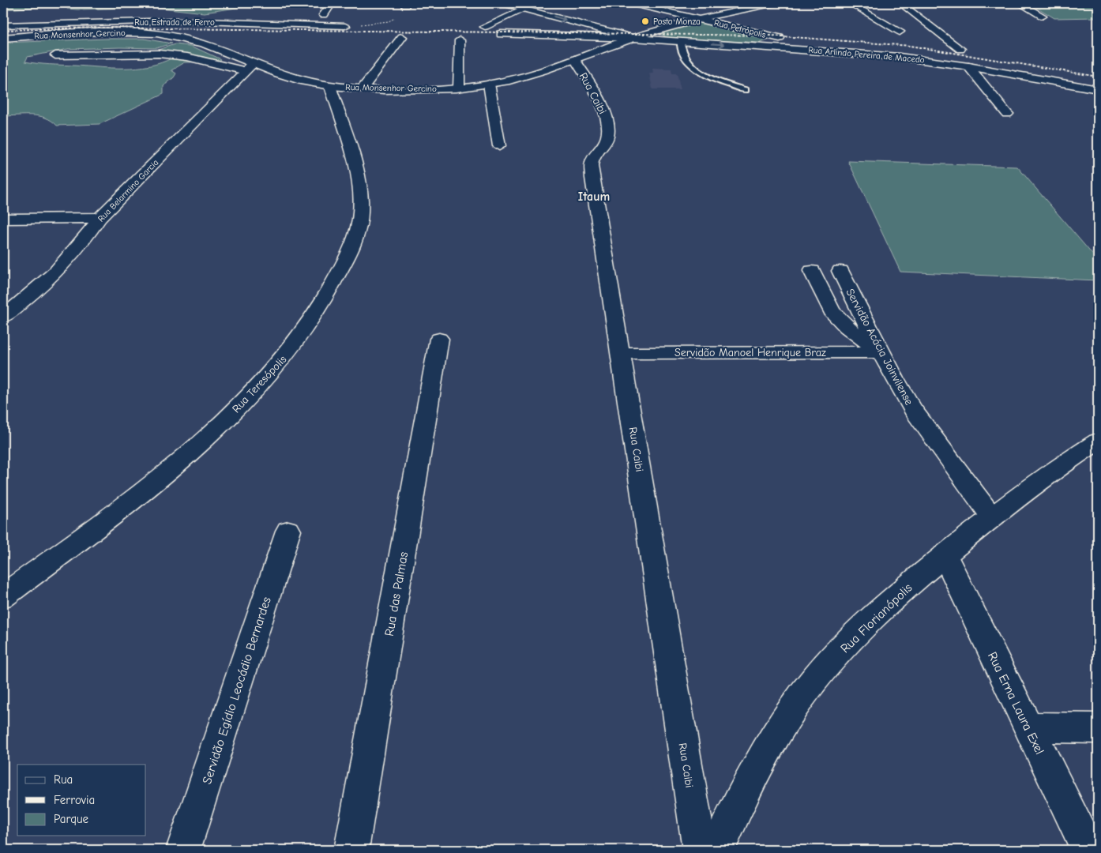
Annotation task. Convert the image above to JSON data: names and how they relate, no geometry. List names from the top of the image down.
{
  "streets": {
    "street": [
      "Rua Estrada de Ferro",
      "Rua Petrópolis",
      "Rua Monsenhor Gercino",
      "Rua Arlindo Pereira de Macedo",
      "Rua Caibi",
      "Rua Belarmino Garcia",
      "Servidão Acácia Joinvilense",
      "Servidão Manoel Henrique Braz",
      "Rua Teresópolis",
      "Rua das Palmas",
      "Rua Florianópolis",
      "Servidão Egídio Leocádio Bernardes",
      "Rua Erna Laura Exel"
    ]
  },
  "crossings": [
    ["Rua Petrópolis", "Rua Monsenhor Gercino"],
    ["Rua Petrópolis", "Rua Arlindo Pereira de Macedo"],
    ["Rua Monsenhor Gercino", "Rua Arlindo Pereira de Macedo"],
    ["Rua Monsenhor Gercino", "Rua Caibi"],
    ["Rua Monsenhor Gercino", "Rua Belarmino Garcia"],
    ["Rua Monsenhor Gercino", "Rua Teresópolis"],
    ["Rua Caibi", "Servidão Manoel Henrique Braz"],
    ["Servidão Acácia Joinvilense", "Servidão Manoel Henrique Braz"],
    ["Servidão Acácia Joinvilense", "Rua Florianópolis"],
    ["Rua Florianópolis", "Rua Erna Laura Exel"]
  ],
  "districts": ["Itaum"],
  "places": ["Posto Monza"],
  "legend": ["Rua", "Ferrovia", "Parque"]
}
